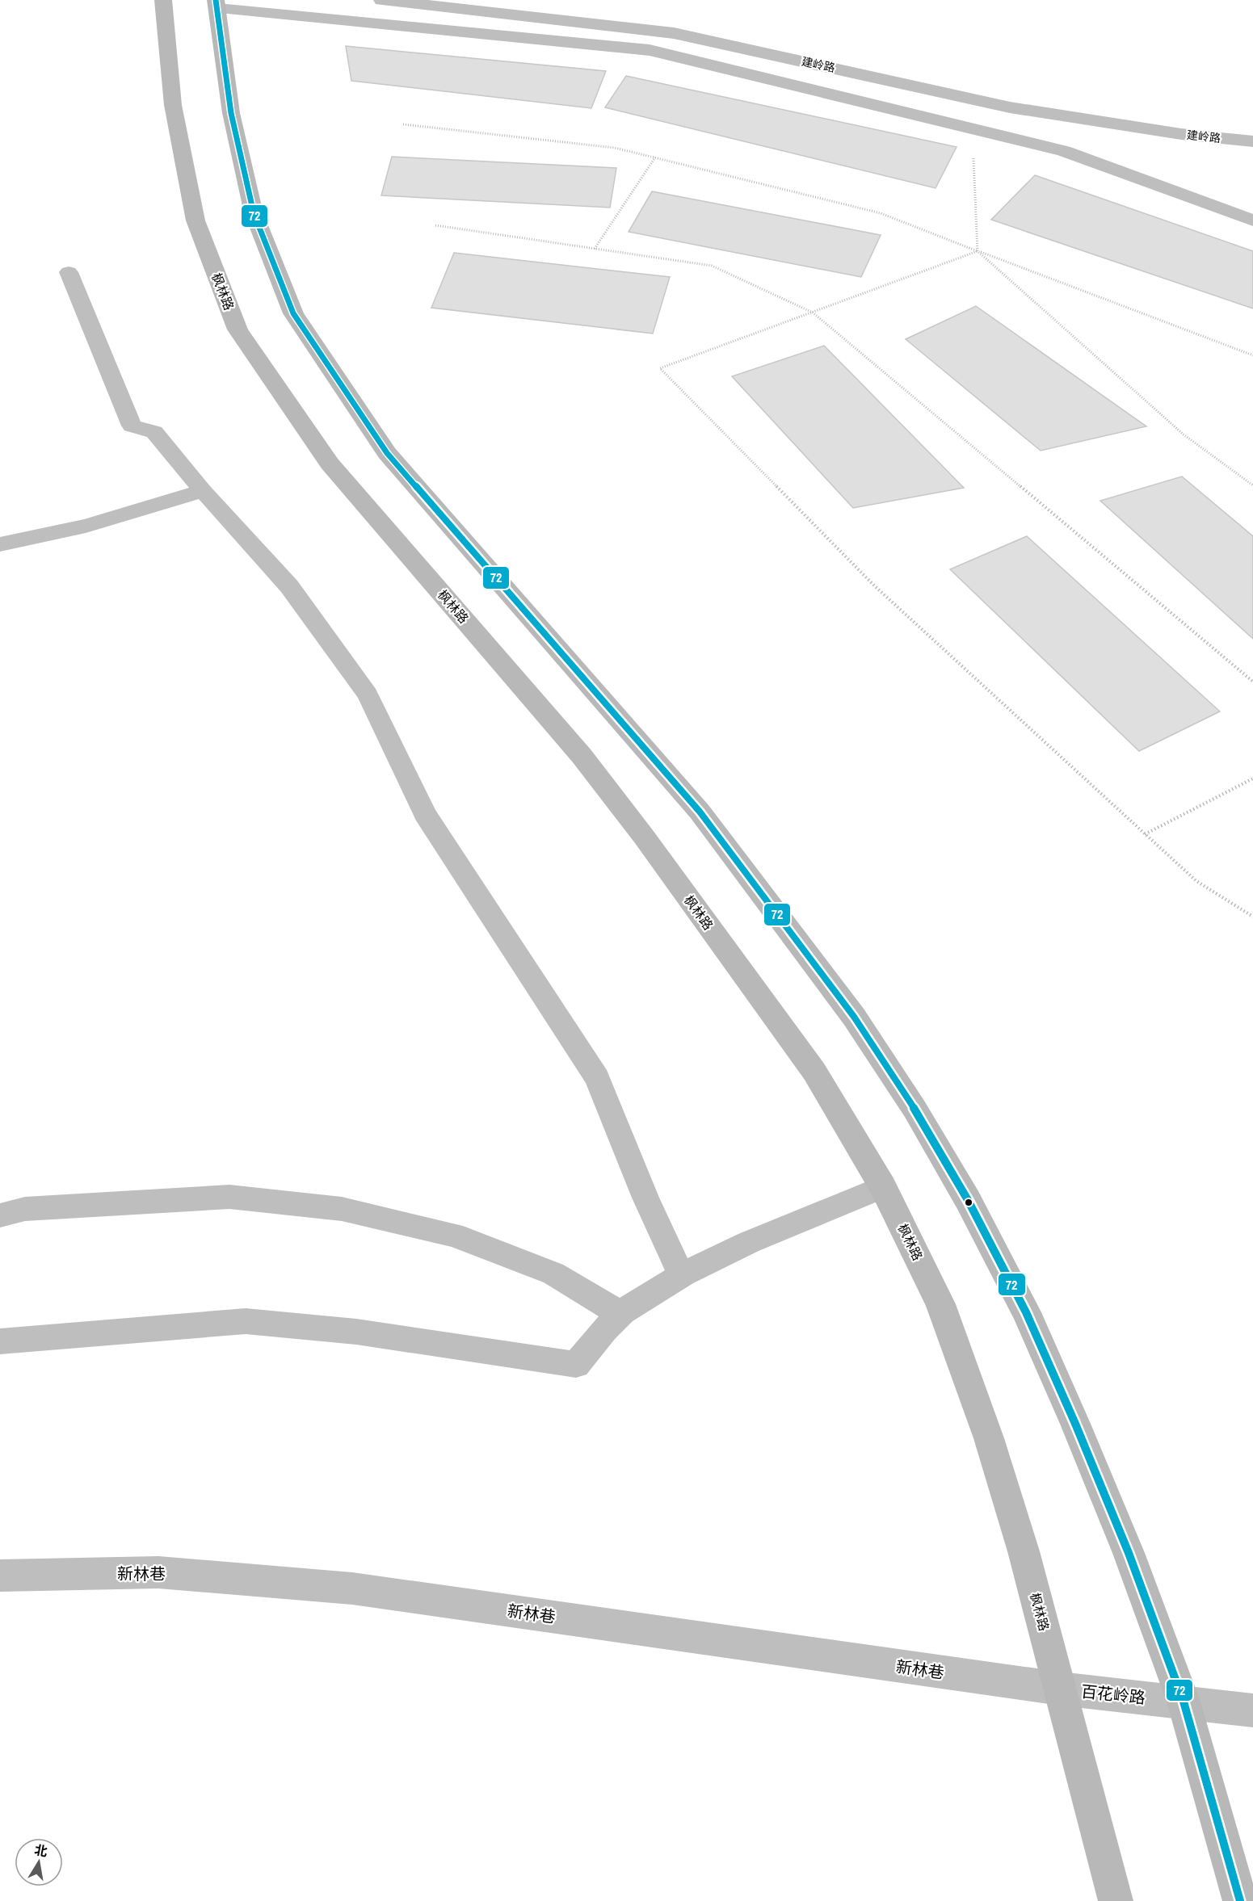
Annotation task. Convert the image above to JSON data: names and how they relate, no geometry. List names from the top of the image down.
{
  "streets": {
    "main road": ["枫林路"],
    "street": ["建岭路", "新林巷", "百花岭路"]
  },
  "crossings": [
    ["枫林路", "新林巷"],
    ["枫林路", "百花岭路"],
    ["新林巷", "百花岭路"]
  ],
  "lines": ["transit line 72"],
  "north": "top"
}
